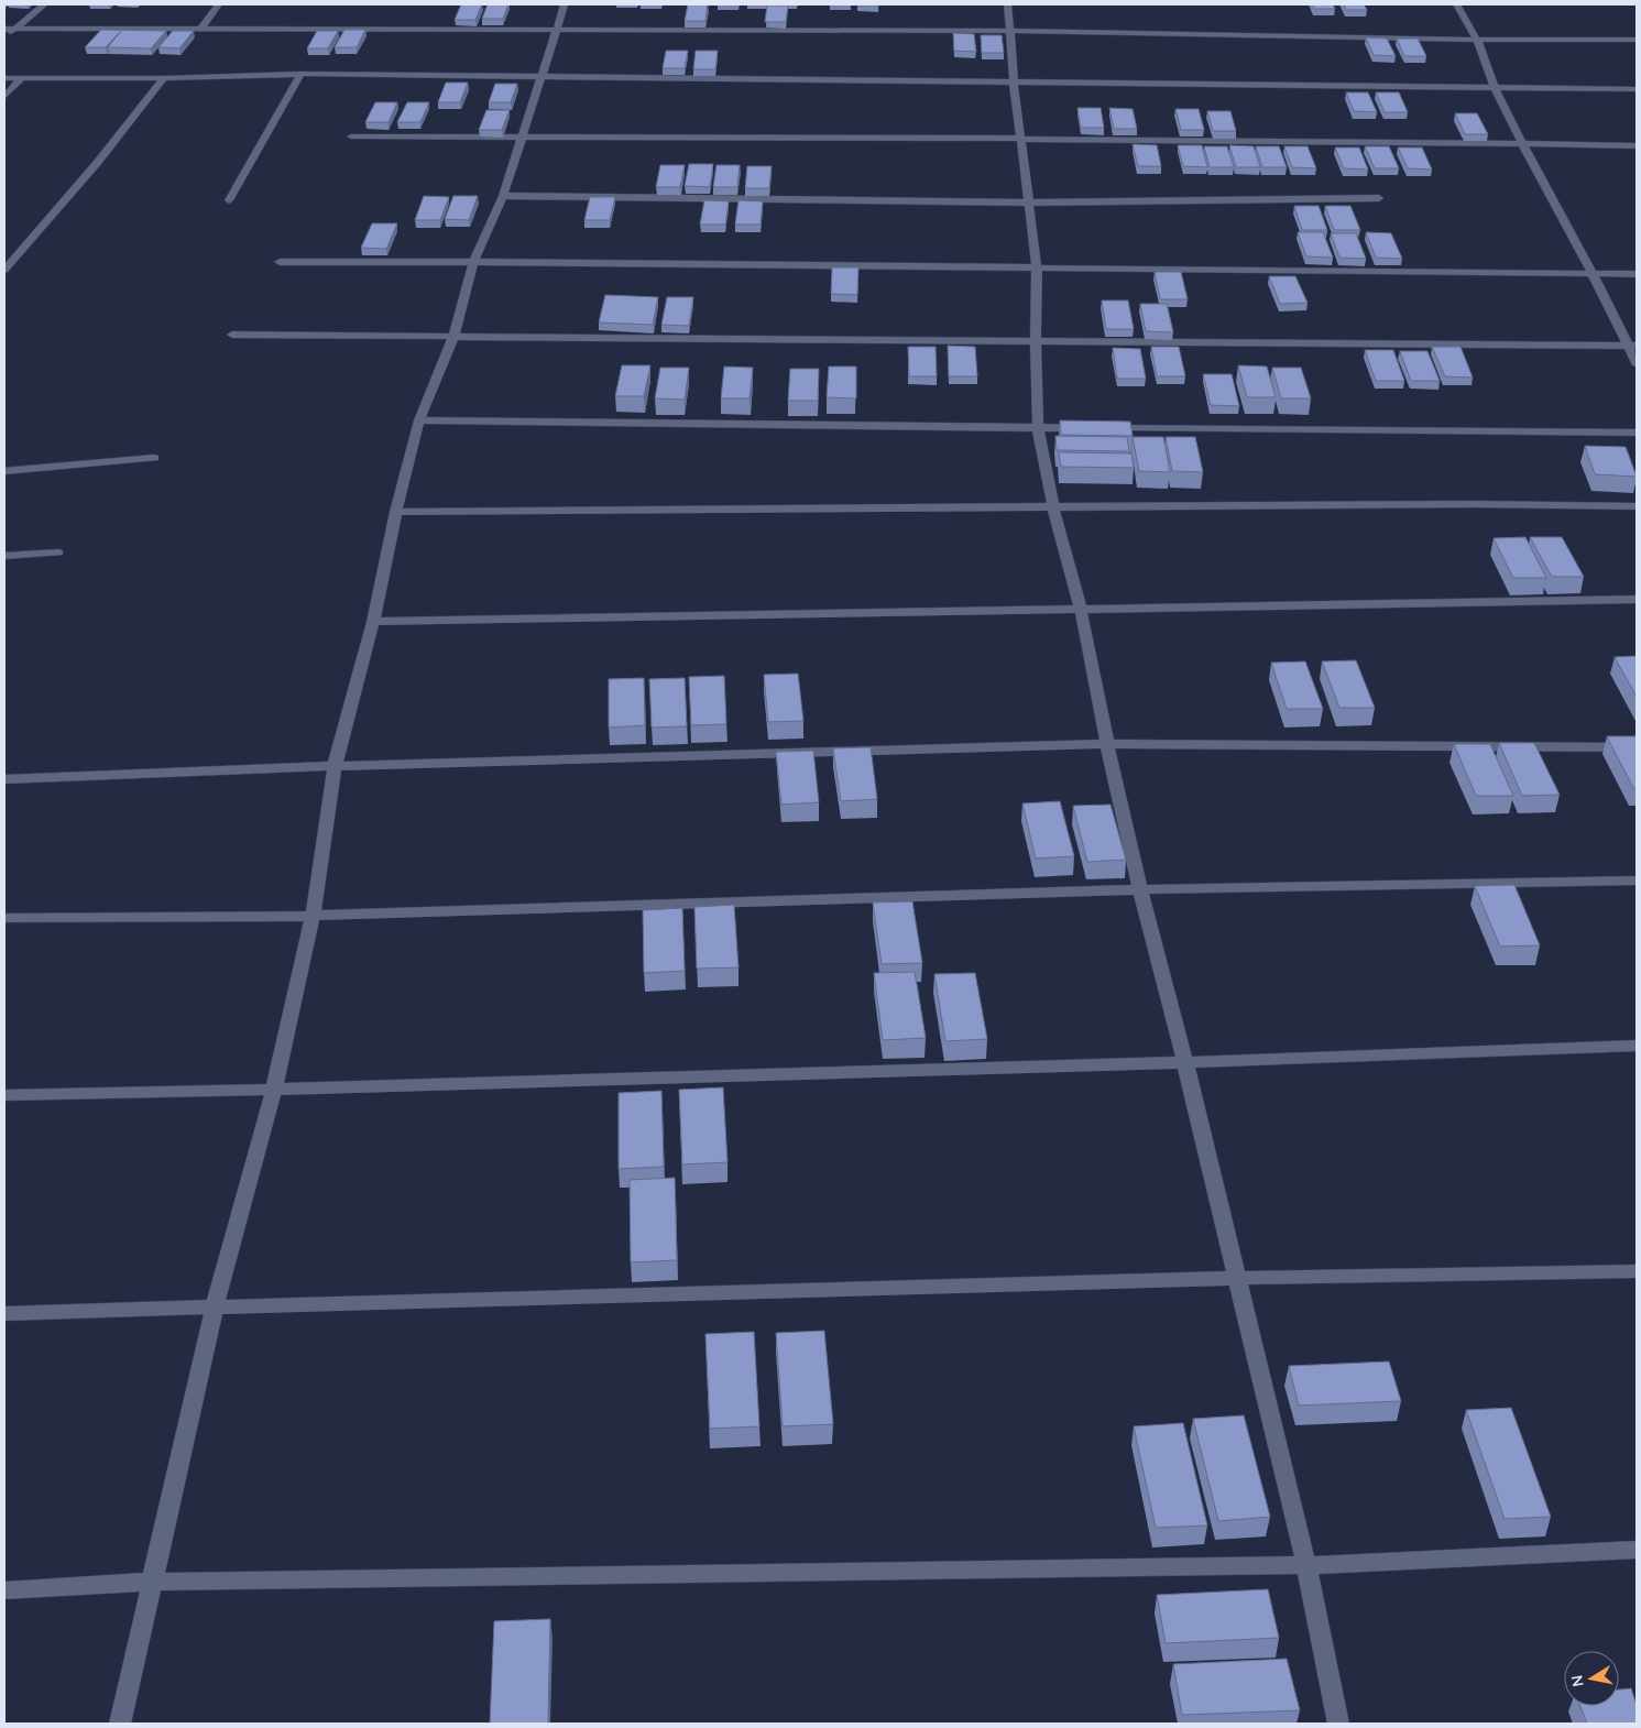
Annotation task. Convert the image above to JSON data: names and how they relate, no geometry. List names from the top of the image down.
{
  "north": "left"
}
